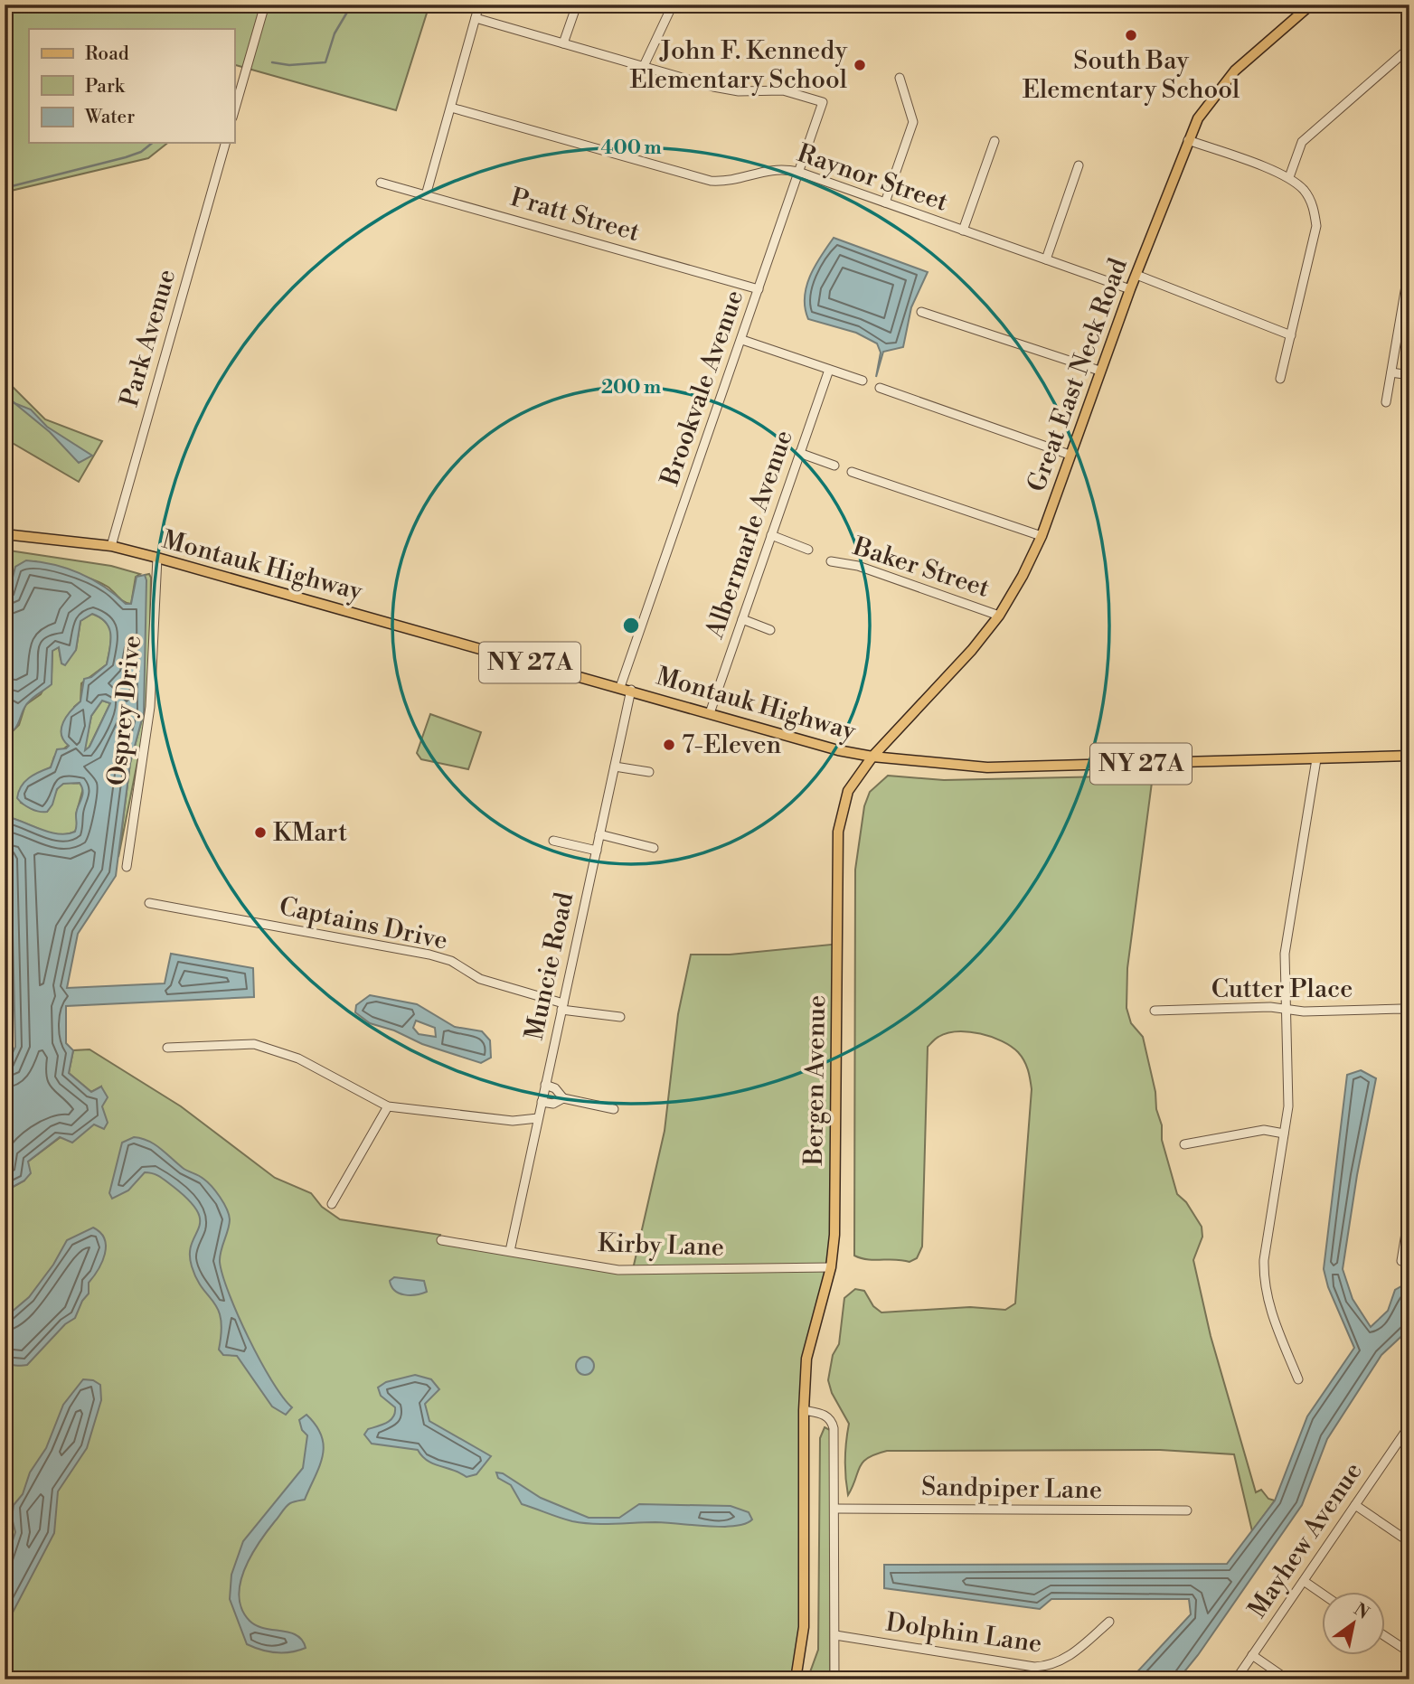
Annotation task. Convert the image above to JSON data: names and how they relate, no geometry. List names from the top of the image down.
{
  "streets": {
    "main road": [
      "Great East Neck Road",
      "Montauk Highway",
      "NY 27A",
      "Bergen Avenue"
    ],
    "street": [
      "Raynor Street",
      "Pratt Street",
      "Park Avenue",
      "Brookvale Avenue",
      "Albermarle Avenue",
      "Baker Street",
      "Osprey Drive",
      "Captains Drive",
      "Muncie Road",
      "Cutter Place",
      "Kirby Lane",
      "Sandpiper Lane",
      "Mayhew Avenue",
      "Dolphin Lane"
    ]
  },
  "crossings": [
    ["Raynor Street", "Great East Neck Road"],
    ["Raynor Street", "Brookvale Avenue"],
    ["Pratt Street", "Brookvale Avenue"],
    ["Park Avenue", "Montauk Highway"],
    ["Park Avenue", "NY 27A"],
    ["Great East Neck Road", "Montauk Highway"],
    ["Great East Neck Road", "Baker Street"],
    ["Great East Neck Road", "Bergen Avenue"],
    ["Brookvale Avenue", "Montauk Highway"],
    ["Albermarle Avenue", "Montauk Highway"],
    ["Montauk Highway", "NY 27A"],
    ["Montauk Highway", "Osprey Drive"],
    ["Montauk Highway", "Muncie Road"],
    ["Montauk Highway", "Bergen Avenue"],
    ["Captains Drive", "Muncie Road"],
    ["Muncie Road", "Kirby Lane"],
    ["Bergen Avenue", "Kirby Lane"]
  ],
  "places": [
    "South Bay Elementary School",
    "John F. Kennedy Elementary School",
    "7-Eleven",
    "KMart"
  ],
  "legend": ["Road", "Park", "Water"],
  "north": "top right",
  "rings": ["400 m", "200 m"]
}
